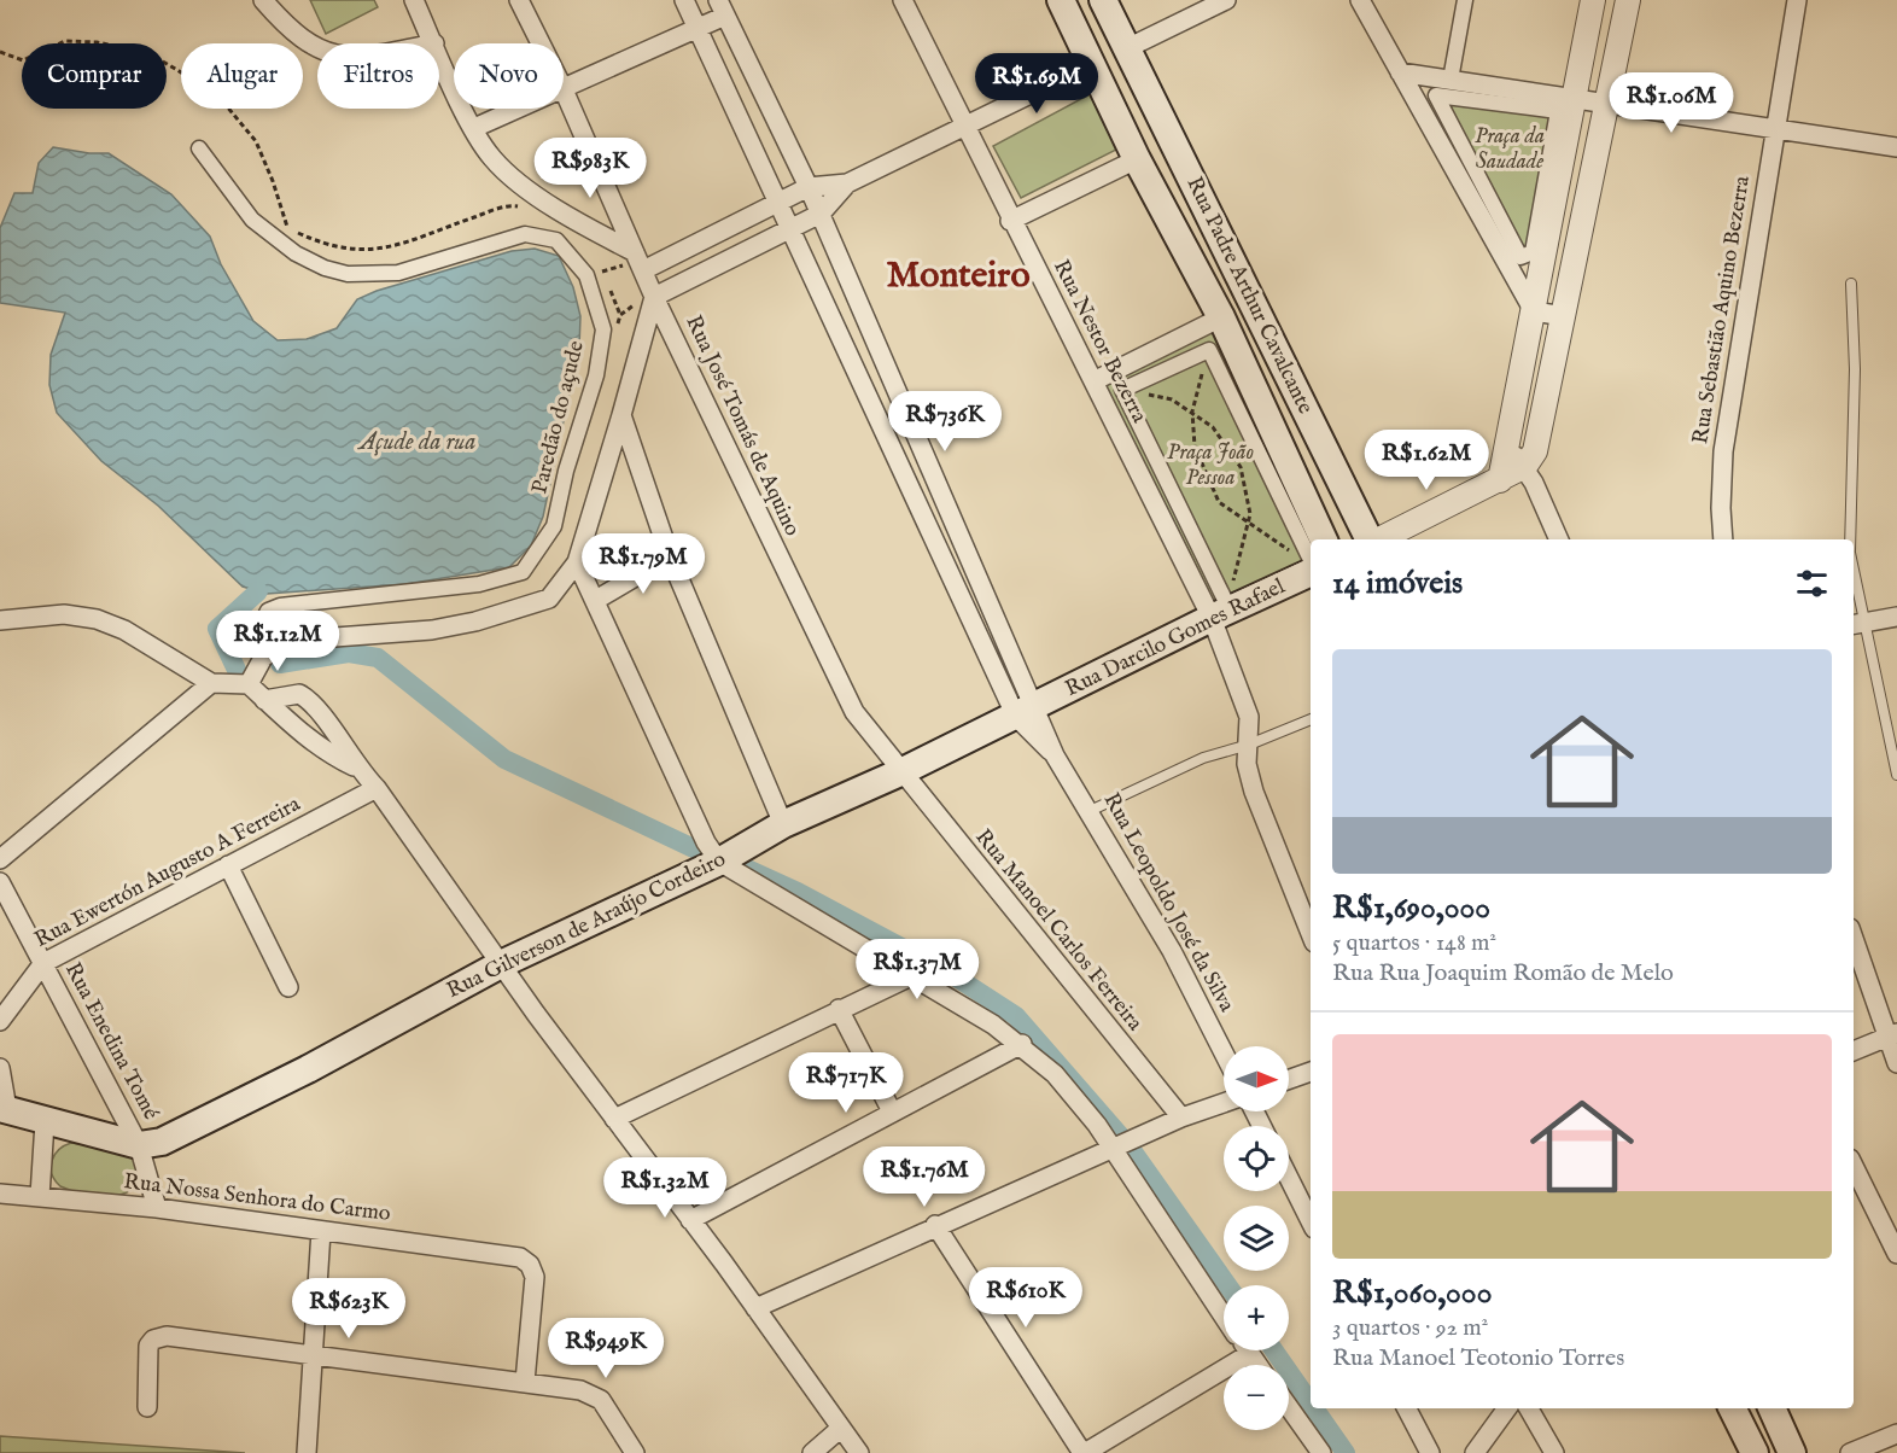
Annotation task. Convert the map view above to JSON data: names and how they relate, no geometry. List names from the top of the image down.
{
  "streets": {
    "main road": ["Rua Padre Arthur Cavalcante", "Rua Darcilo Gomes Rafael", "Rua Gilverson de Araújo Cordeiro"],
    "street": [
      "Rua Sebastião Aquino Bezerra",
      "Rua Nestor Bezerra",
      "Paredão do açude",
      "Rua José Tomás de Aquino",
      "Rua Ewertón Augusto A Ferreira",
      "Rua Leopoldo José da Silva",
      "Rua Manoel Carlos Ferreira",
      "Rua Enedina Tomé",
      "Rua Nossa Senhora do Carmo"
    ]
  },
  "crossings": [
    ["Rua Nestor Bezerra", "Rua Darcilo Gomes Rafael"],
    ["Rua José Tomás de Aquino", "Rua Gilverson de Araújo Cordeiro"],
    ["Rua José Tomás de Aquino", "Rua Manoel Carlos Ferreira"],
    ["Rua Darcilo Gomes Rafael", "Rua Leopoldo José da Silva"],
    ["Rua Darcilo Gomes Rafael", "Rua Gilverson de Araújo Cordeiro"],
    ["Rua Ewertón Augusto A Ferreira", "Rua Enedina Tomé"],
    ["Rua Leopoldo José da Silva", "Rua Gilverson de Araújo Cordeiro"],
    ["Rua Gilverson de Araújo Cordeiro", "Rua Manoel Carlos Ferreira"],
    ["Rua Gilverson de Araújo Cordeiro", "Rua Enedina Tomé"],
    ["Rua Enedina Tomé", "Rua Nossa Senhora do Carmo"]
  ],
  "districts": ["Monteiro"],
  "water": ["Açude da rua"],
  "parks": ["Praça da Saudade", "Praça João Pessoa"],
  "north": "right",
  "page": {
    "chip": [
      "Comprar",
      "Alugar",
      "Filtros",
      "Novo"
    ],
    "price": [
      "R$1.69M",
      "R$1.06M",
      "R$983K",
      "R$736K",
      "R$1.62M",
      "R$1.79M",
      "R$1.12M",
      "R$1.37M",
      "R$717K",
      "R$1.76M",
      "R$1.32M",
      "R$610K",
      "R$623K",
      "R$949K"
    ],
    "heading": "14 imóveis",
    "list": [
      {
        "name": "R$1,690,000",
        "note": "5 quartos · 148 m² · Rua Rua Joaquim Romão de Melo"
      },
      {
        "name": "R$1,060,000",
        "note": "3 quartos · 92 m² · Rua Manoel Teotonio Torres"
      }
    ],
    "map_buttons": ["+", "−"]
  }
}
